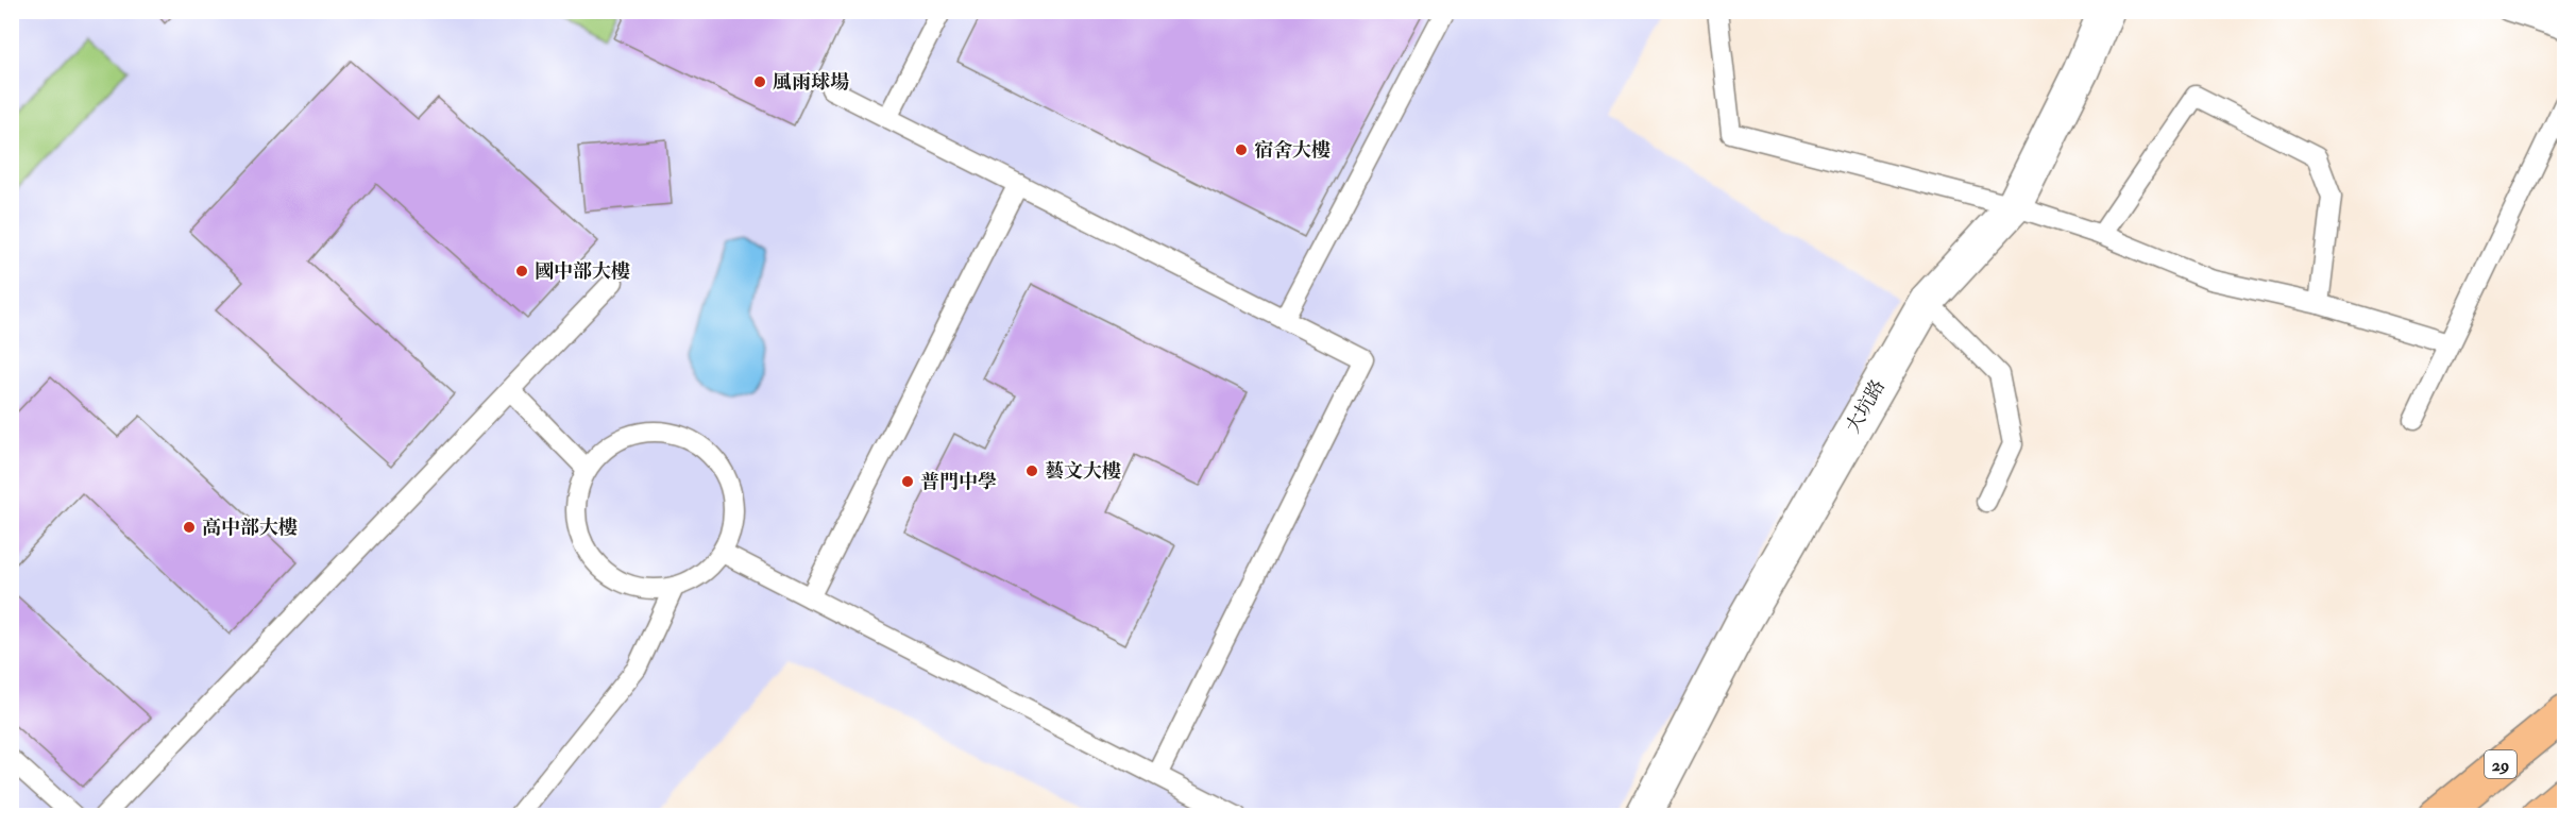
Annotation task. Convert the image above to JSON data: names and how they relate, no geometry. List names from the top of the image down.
{
  "streets": {
    "main road": ["29"],
    "street": ["大坑路"]
  },
  "places": [
    "風雨球場",
    "宿舍大樓",
    "國中部大樓",
    "藝文大樓",
    "普門中學",
    "高中部大樓"
  ]
}
